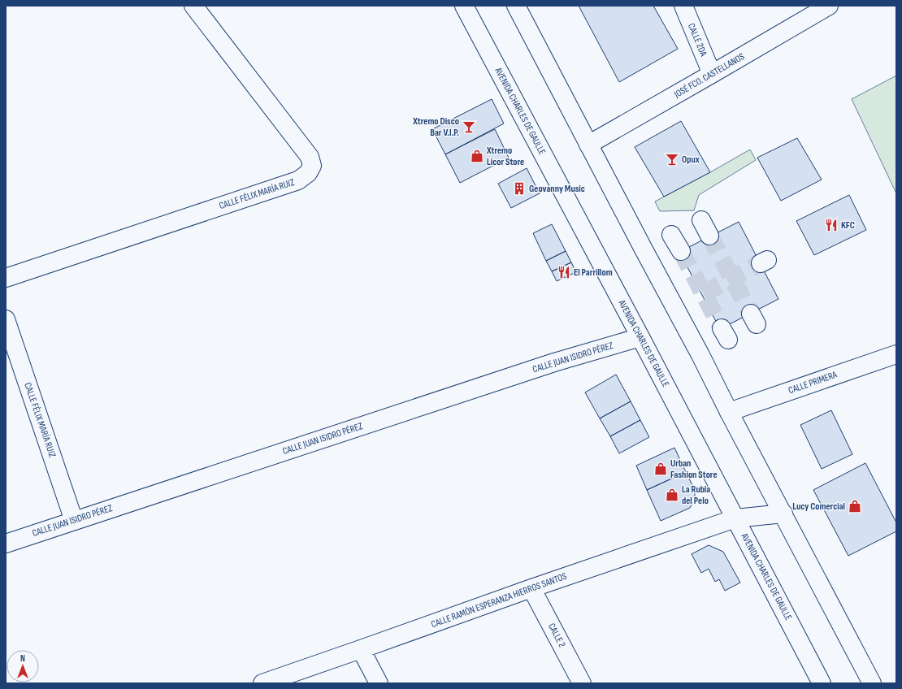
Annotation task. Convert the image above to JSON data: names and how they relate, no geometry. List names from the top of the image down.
{
  "streets": {
    "street": [
      "CALLE 2DA",
      "JOSÉ FCO. CASTELLANOS",
      "AVENIDA CHARLES DE GAULLE",
      "CALLE FÉLIX MARÍA RUIZ",
      "CALLE JUAN ISIDRO PÉREZ",
      "CALLE PRIMERA",
      "CALLE RAMÓN ESPERANZA HIERROS SANTOS",
      "CALLE 2"
    ]
  },
  "crossings": [
    ["CALLE 2DA", "JOSÉ FCO. CASTELLANOS"],
    ["AVENIDA CHARLES DE GAULLE", "CALLE JUAN ISIDRO PÉREZ"],
    ["AVENIDA CHARLES DE GAULLE", "CALLE RAMÓN ESPERANZA HIERROS SANTOS"],
    ["CALLE FÉLIX MARÍA RUIZ", "CALLE JUAN ISIDRO PÉREZ"],
    ["CALLE RAMÓN ESPERANZA HIERROS SANTOS", "CALLE 2"]
  ],
  "places": {
    "bar": ["Xtremo Disco Bar V.I.P.", "Opux"],
    "shop": [
      "Xtremo Licor Store",
      "Urban Fashion Store",
      "La Rubia del Pelo",
      "Lucy Comercial"
    ],
    "building": ["Geovanny Music"],
    "restaurant": ["KFC", "El Parrillom"]
  },
  "north": "top"
}
